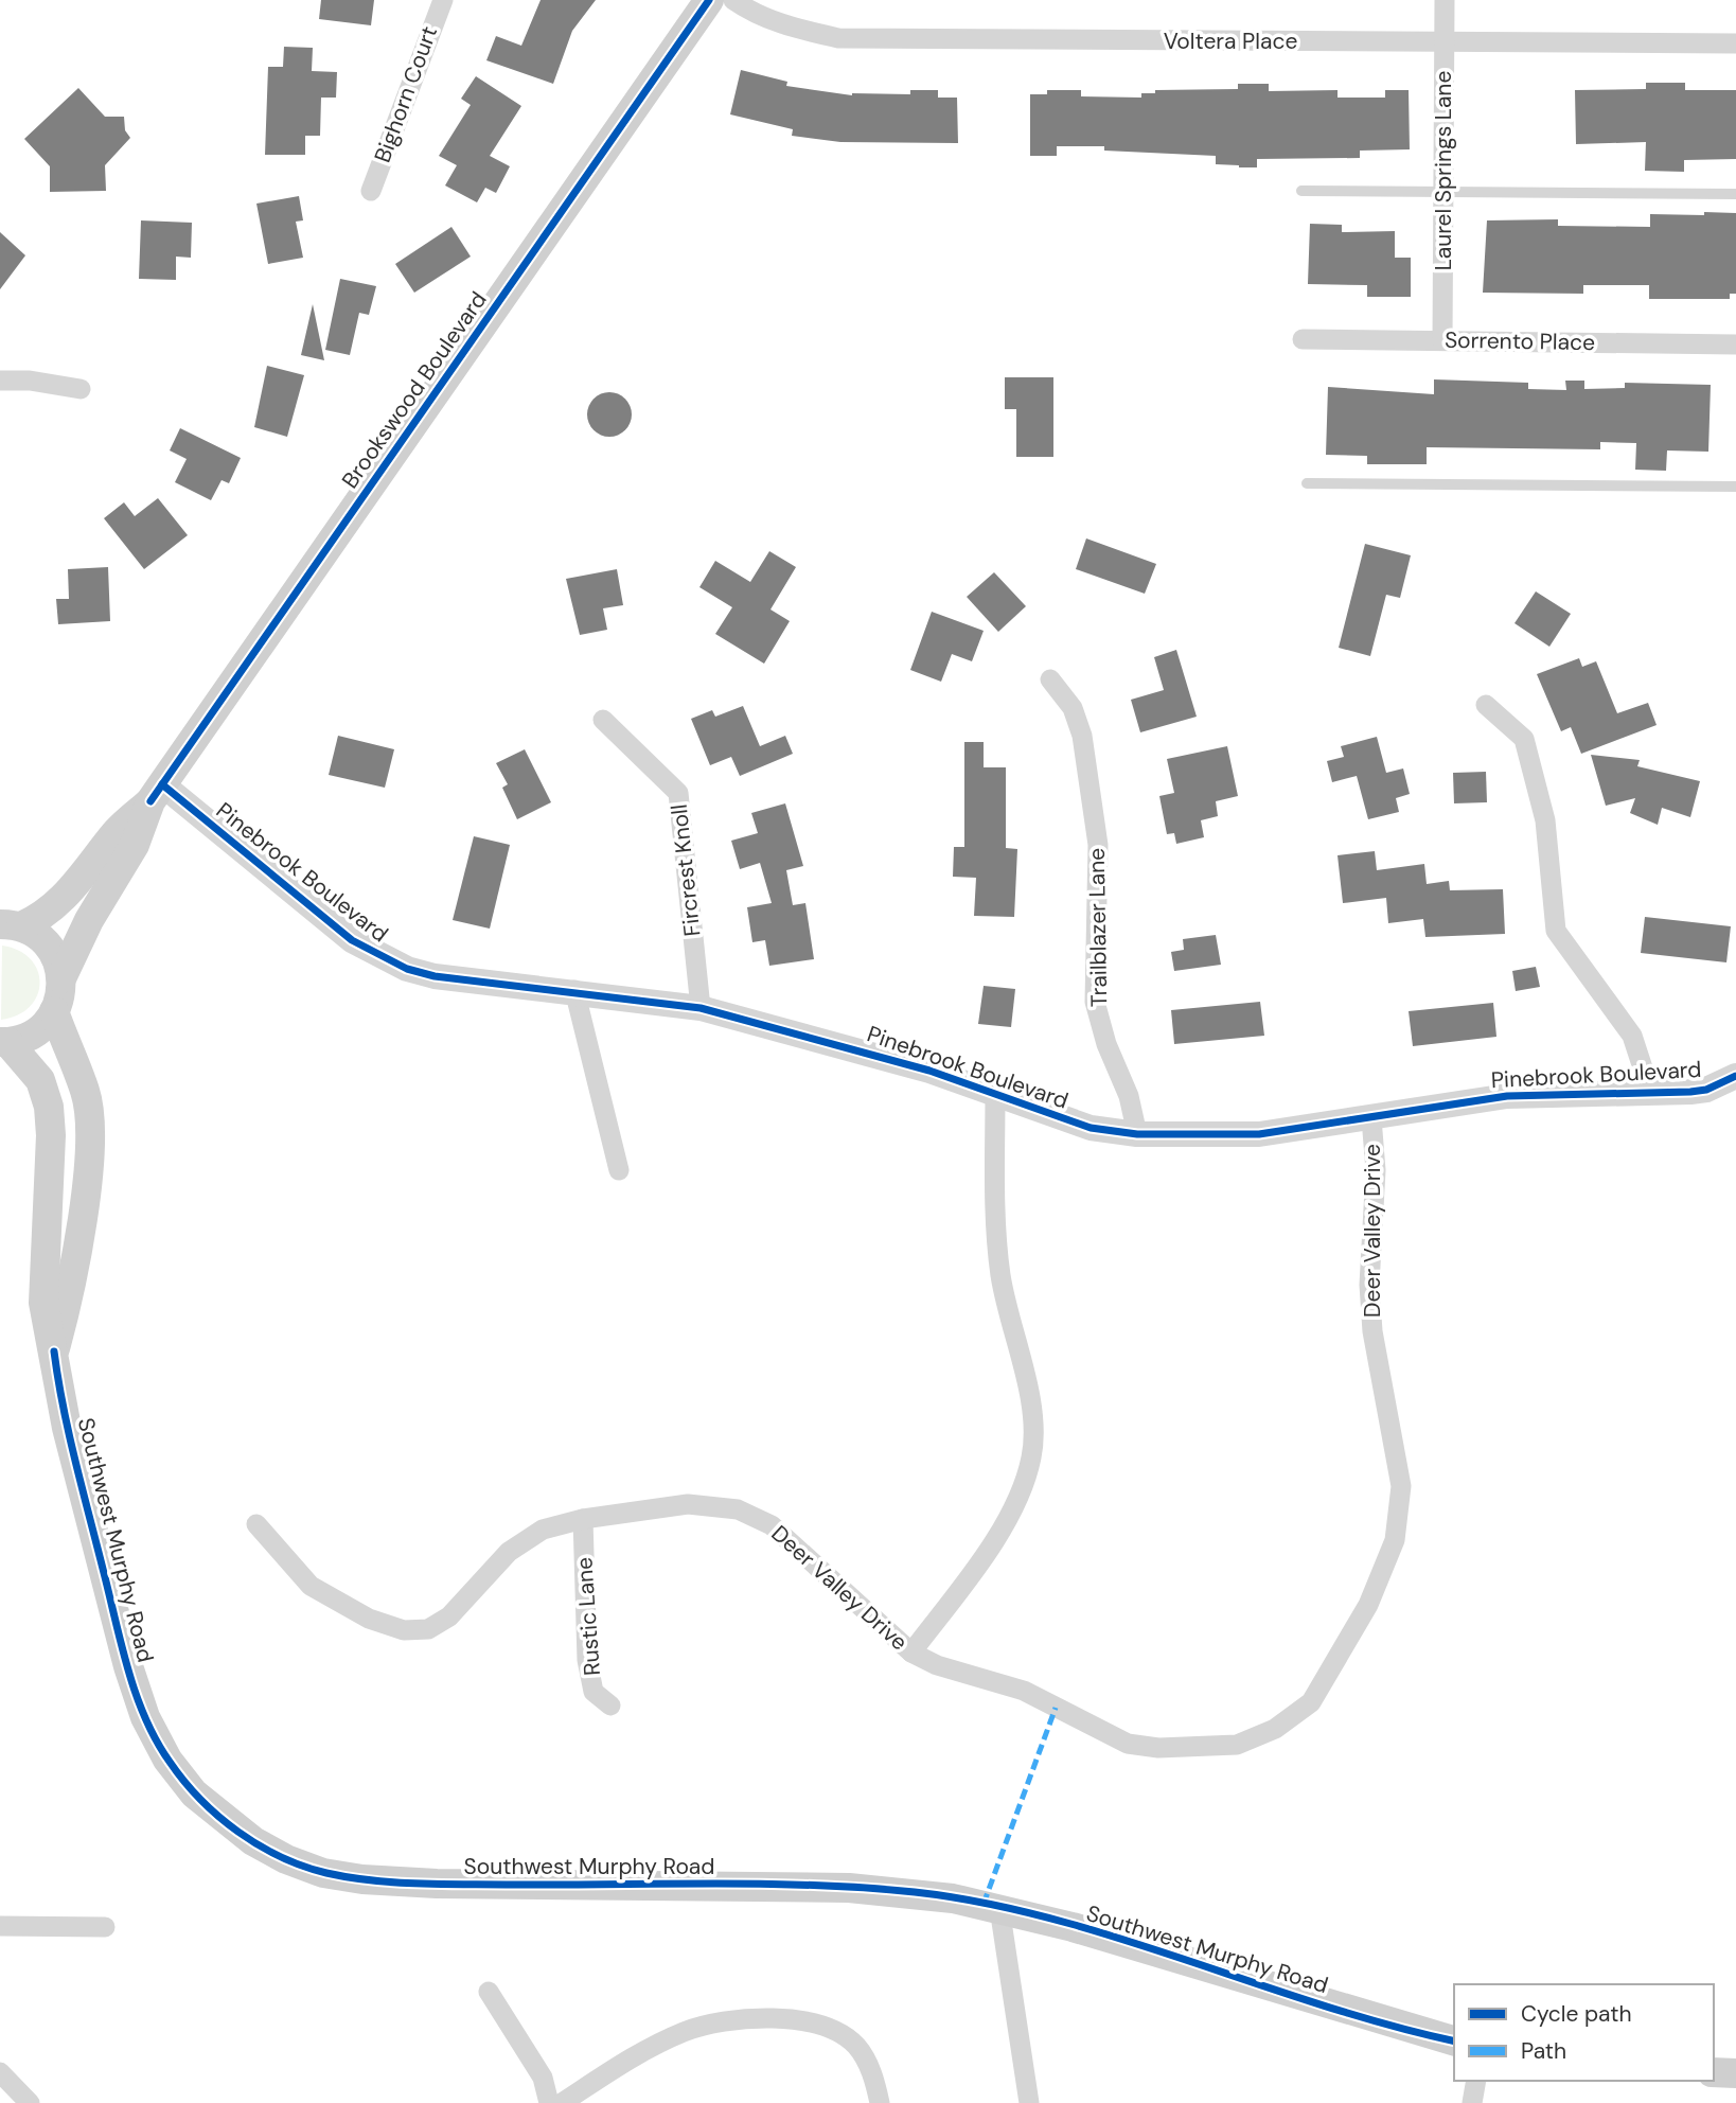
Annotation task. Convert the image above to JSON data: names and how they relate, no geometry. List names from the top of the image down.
{
  "streets": {
    "main road": ["Brookswood Boulevard", "Southwest Murphy Road"],
    "street": [
      "Voltera Place",
      "Bighorn Court",
      "Laurel Springs Lane",
      "Sorrento Place",
      "Fircrest Knoll",
      "Pinebrook Boulevard",
      "Trailblazer Lane",
      "Deer Valley Drive",
      "Rustic Lane"
    ]
  },
  "crossings": [
    ["Voltera Place", "Laurel Springs Lane"],
    ["Laurel Springs Lane", "Sorrento Place"],
    ["Brookswood Boulevard", "Pinebrook Boulevard"],
    ["Brookswood Boulevard", "Southwest Murphy Road"],
    ["Fircrest Knoll", "Pinebrook Boulevard"],
    ["Pinebrook Boulevard", "Trailblazer Lane"],
    ["Pinebrook Boulevard", "Deer Valley Drive"],
    ["Deer Valley Drive", "Rustic Lane"]
  ],
  "legend": ["Cycle path", "Path"]
}
